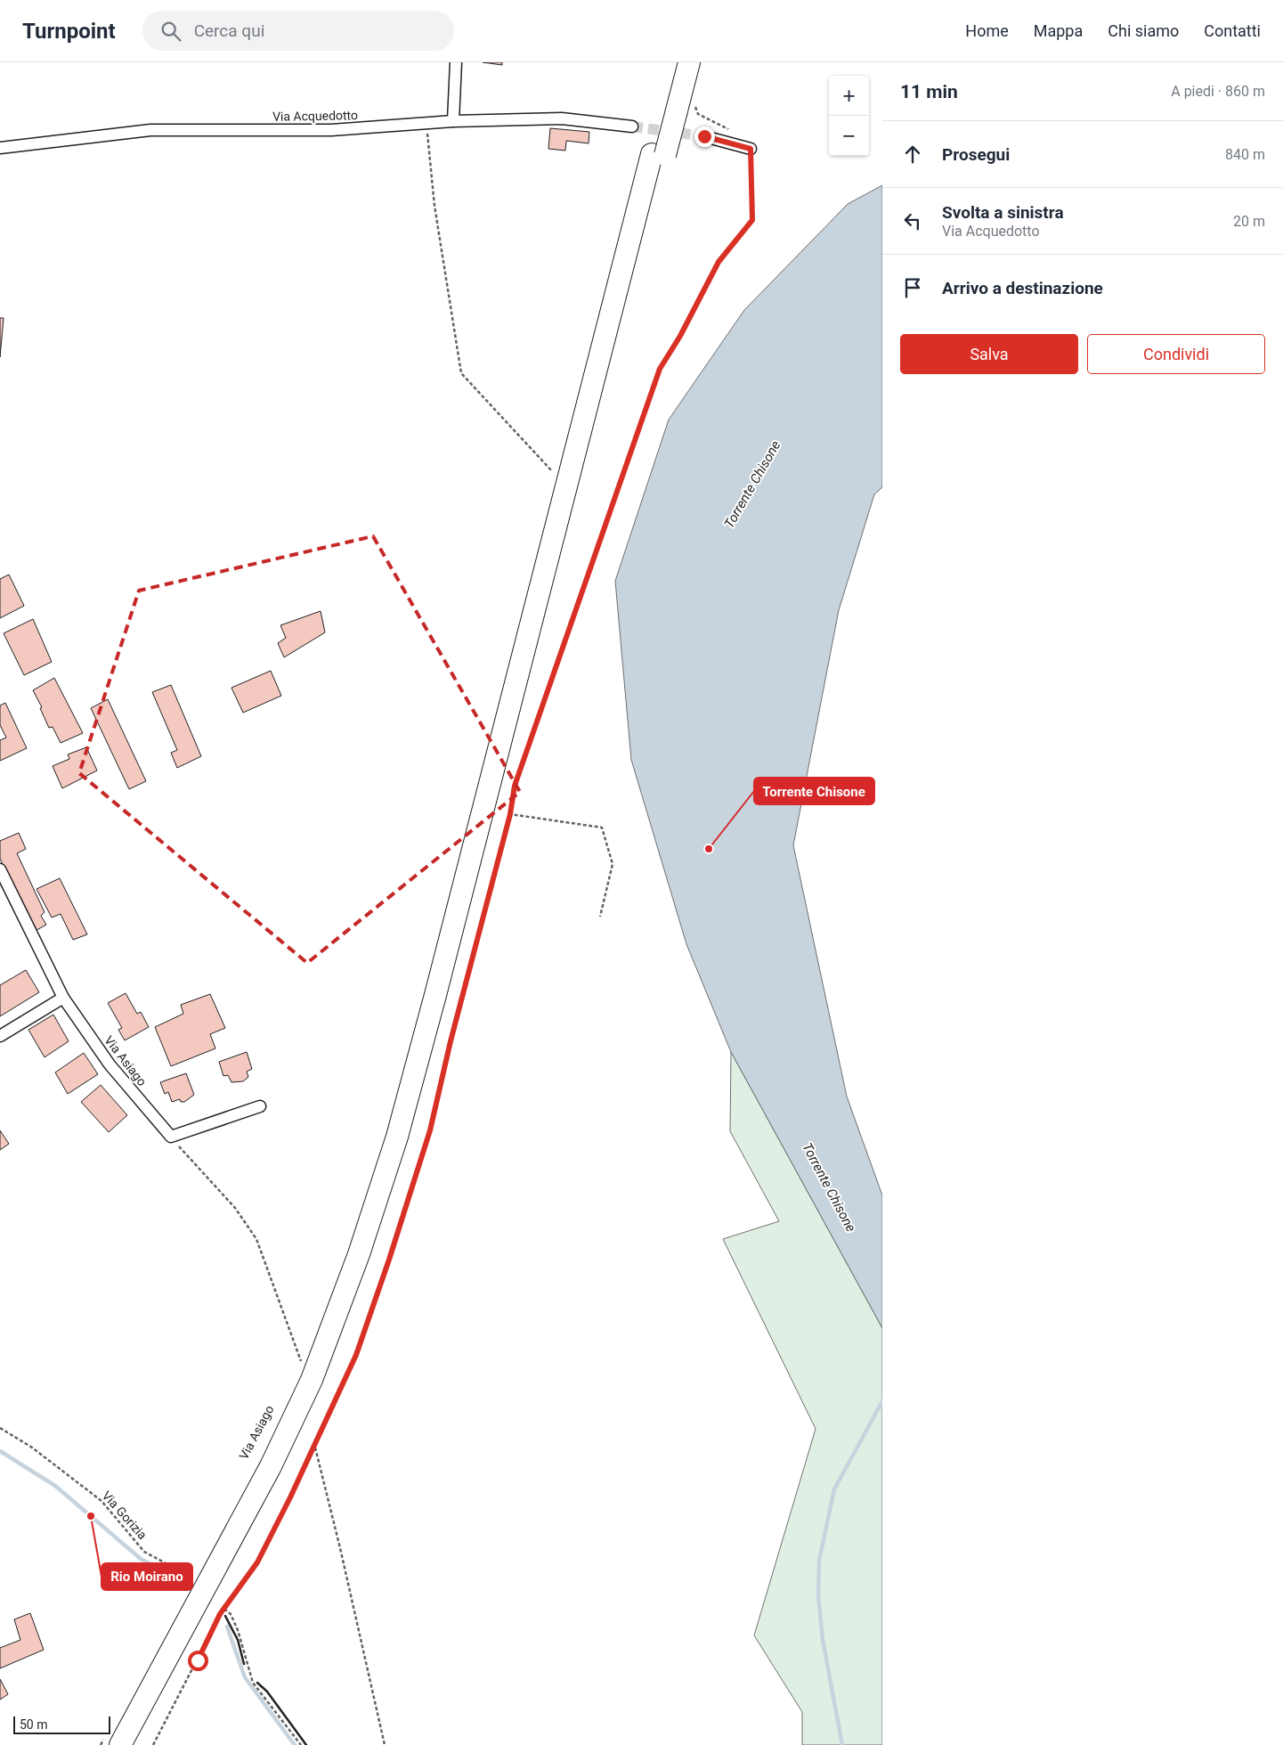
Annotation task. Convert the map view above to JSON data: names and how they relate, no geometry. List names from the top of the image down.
{
  "streets": {
    "street": ["Via Acquedotto", "Via Asiago"],
    "path": ["Via Gorizia"]
  },
  "water": ["Torrente Chisone"],
  "places": ["Torrente Chisone", "Rio Moirano"],
  "scale_bar": "50 m",
  "page": {
    "header": "Turnpoint",
    "search": "Cerca qui",
    "nav": [
      "Home",
      "Mappa",
      "Chi siamo",
      "Contatti"
    ],
    "heading": ["11 min", "A piedi · 860 m"],
    "map_buttons": ["+", "−"],
    "list": [
      ["Prosegui", "840 m"],
      ["Svolta a sinistra", "Via Acquedotto", "20 m"],
      "Arrivo a destinazione"
    ],
    "buttons": ["Salva", "Condividi"],
    "scale": "50 m"
  }
}
